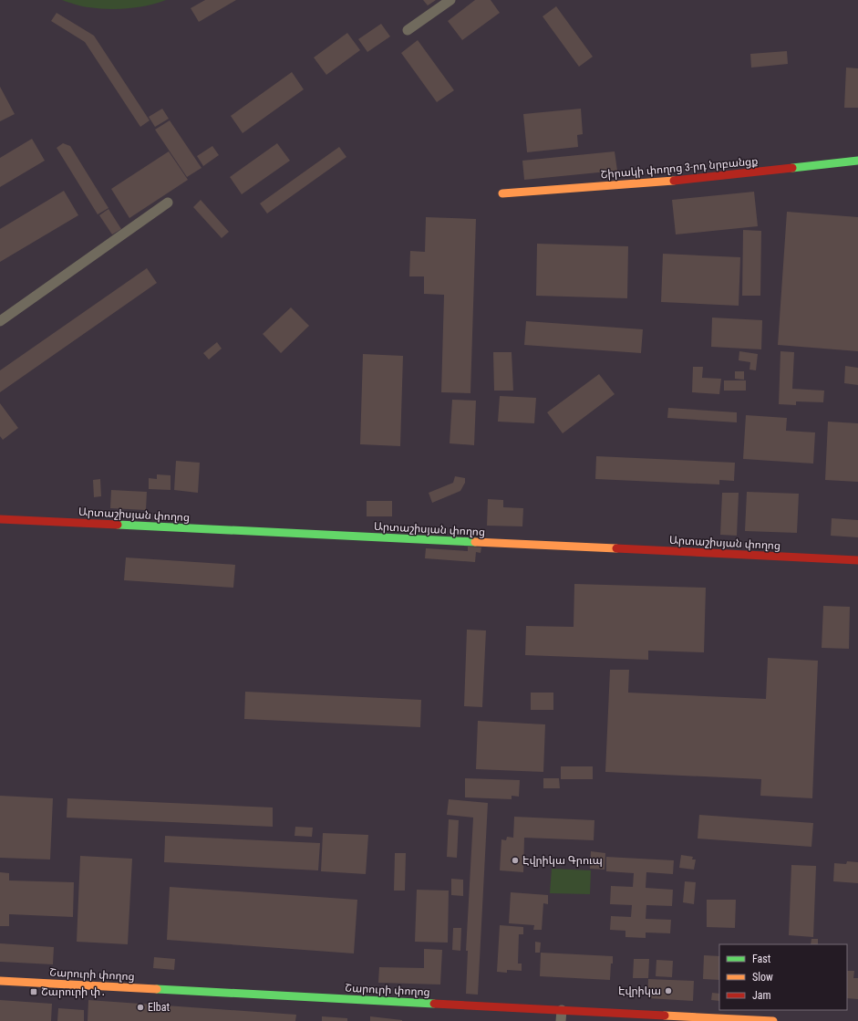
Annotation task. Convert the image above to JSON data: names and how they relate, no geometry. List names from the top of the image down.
{
  "streets": {
    "street": ["Շիրակի փողոց 3-րդ նրբանցք", "Արտաշիսյան փողոց", "Շարուրի փողոց"]
  },
  "places": {
    "other": ["Էվրիկա Գրուպ", "Էվրիկա", "Elbat"],
    "transit": ["Շարուրի փ․"]
  },
  "legend": ["Fast", "Slow", "Jam"]
}
